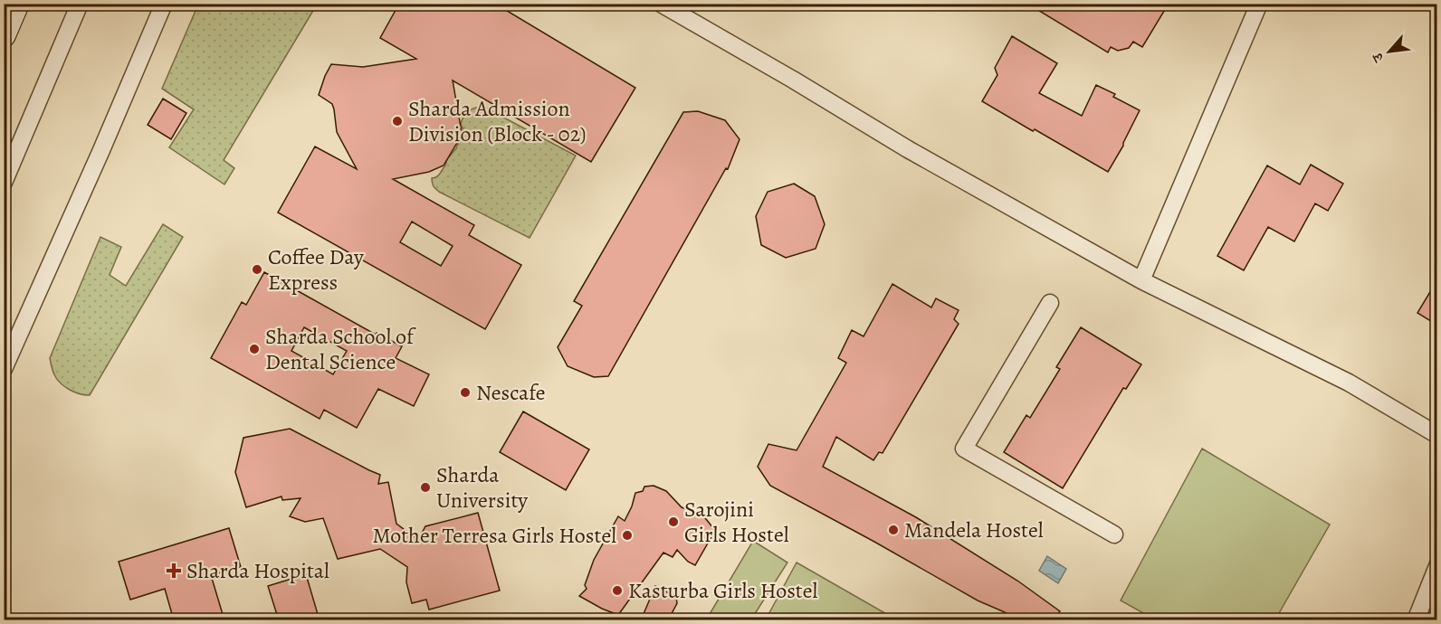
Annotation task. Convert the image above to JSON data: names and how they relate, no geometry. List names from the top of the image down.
{
  "places": {
    "other": [
      "Sharda Admission Division (Block - 02)",
      "Coffee Day Express",
      "Sharda School of Dental Science",
      "Nescafe",
      "Sharda University",
      "Sarojini Girls Hostel",
      "Mandela Hostel",
      "Mother Terresa Girls Hostel",
      "Kasturba Girls Hostel"
    ],
    "health": ["Sharda Hospital"]
  },
  "north": "bottom left"
}
